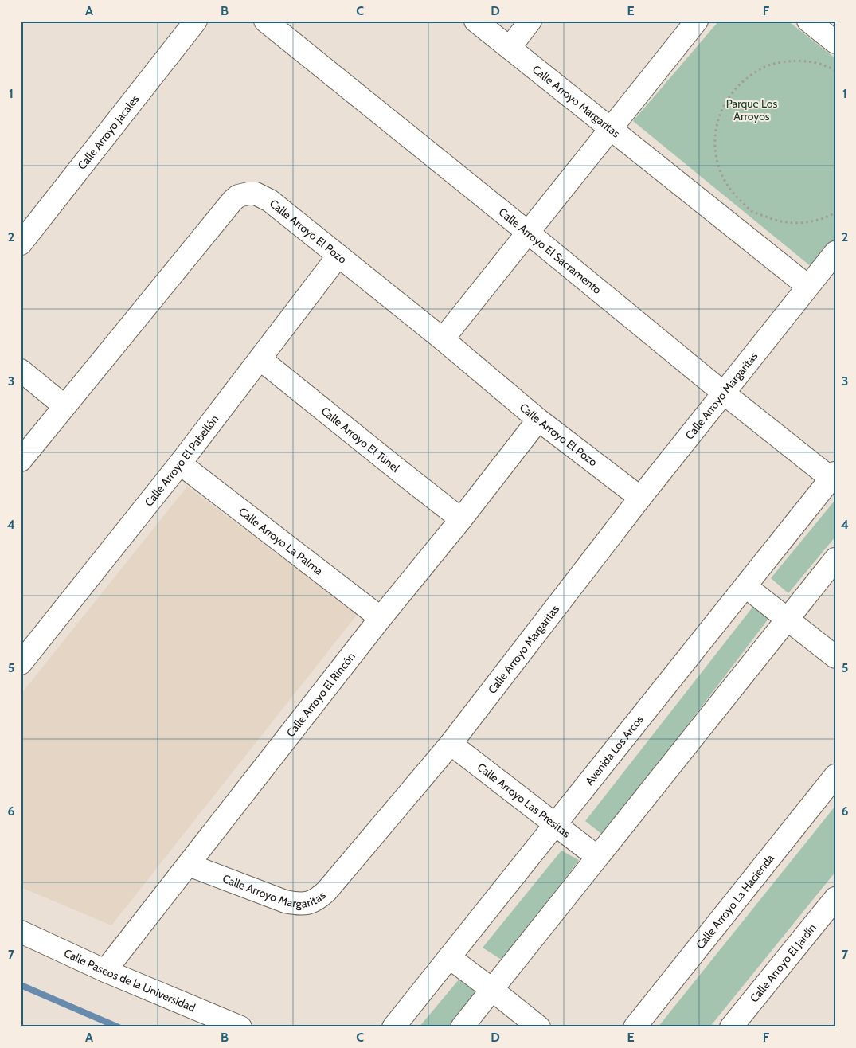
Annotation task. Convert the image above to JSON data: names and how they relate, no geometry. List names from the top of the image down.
{
  "streets": {
    "street": [
      "Calle Arroyo Margaritas",
      "Calle Arroyo Jacales",
      "Calle Arroyo El Pozo",
      "Calle Arroyo El Sacramento",
      "Calle Arroyo El Túnel",
      "Calle Arroyo El Pabellón",
      "Calle Arroyo La Palma",
      "Calle Arroyo El Rincón",
      "Avenida Los Arcos",
      "Calle Arroyo Las Presitas",
      "Calle Arroyo La Hacienda",
      "Calle Arroyo El Jardín",
      "Calle Paseos de la Universidad"
    ]
  },
  "crossings": [
    ["Calle Arroyo Margaritas", "Calle Arroyo El Pozo"],
    ["Calle Arroyo Margaritas", "Calle Arroyo El Sacramento"],
    ["Calle Arroyo Margaritas", "Calle Arroyo El Rincón"],
    ["Calle Arroyo Margaritas", "Calle Arroyo Las Presitas"],
    ["Calle Arroyo El Pozo", "Calle Arroyo El Pabellón"],
    ["Calle Arroyo El Pozo", "Calle Arroyo El Rincón"],
    ["Calle Arroyo El Sacramento", "Avenida Los Arcos"],
    ["Calle Arroyo El Túnel", "Calle Arroyo El Pabellón"],
    ["Calle Arroyo El Túnel", "Calle Arroyo El Rincón"],
    ["Calle Arroyo El Pabellón", "Calle Arroyo La Palma"],
    ["Calle Arroyo La Palma", "Calle Arroyo El Rincón"],
    ["Calle Arroyo El Rincón", "Calle Paseos de la Universidad"],
    ["Avenida Los Arcos", "Calle Arroyo Las Presitas"]
  ],
  "parks": ["Parque Los Arroyos"],
  "grid": {
    "columns": [
      "A",
      "B",
      "C",
      "D",
      "E",
      "F"
    ],
    "rows": [
      "1",
      "2",
      "3",
      "4",
      "5",
      "6",
      "7"
    ]
  }
}
